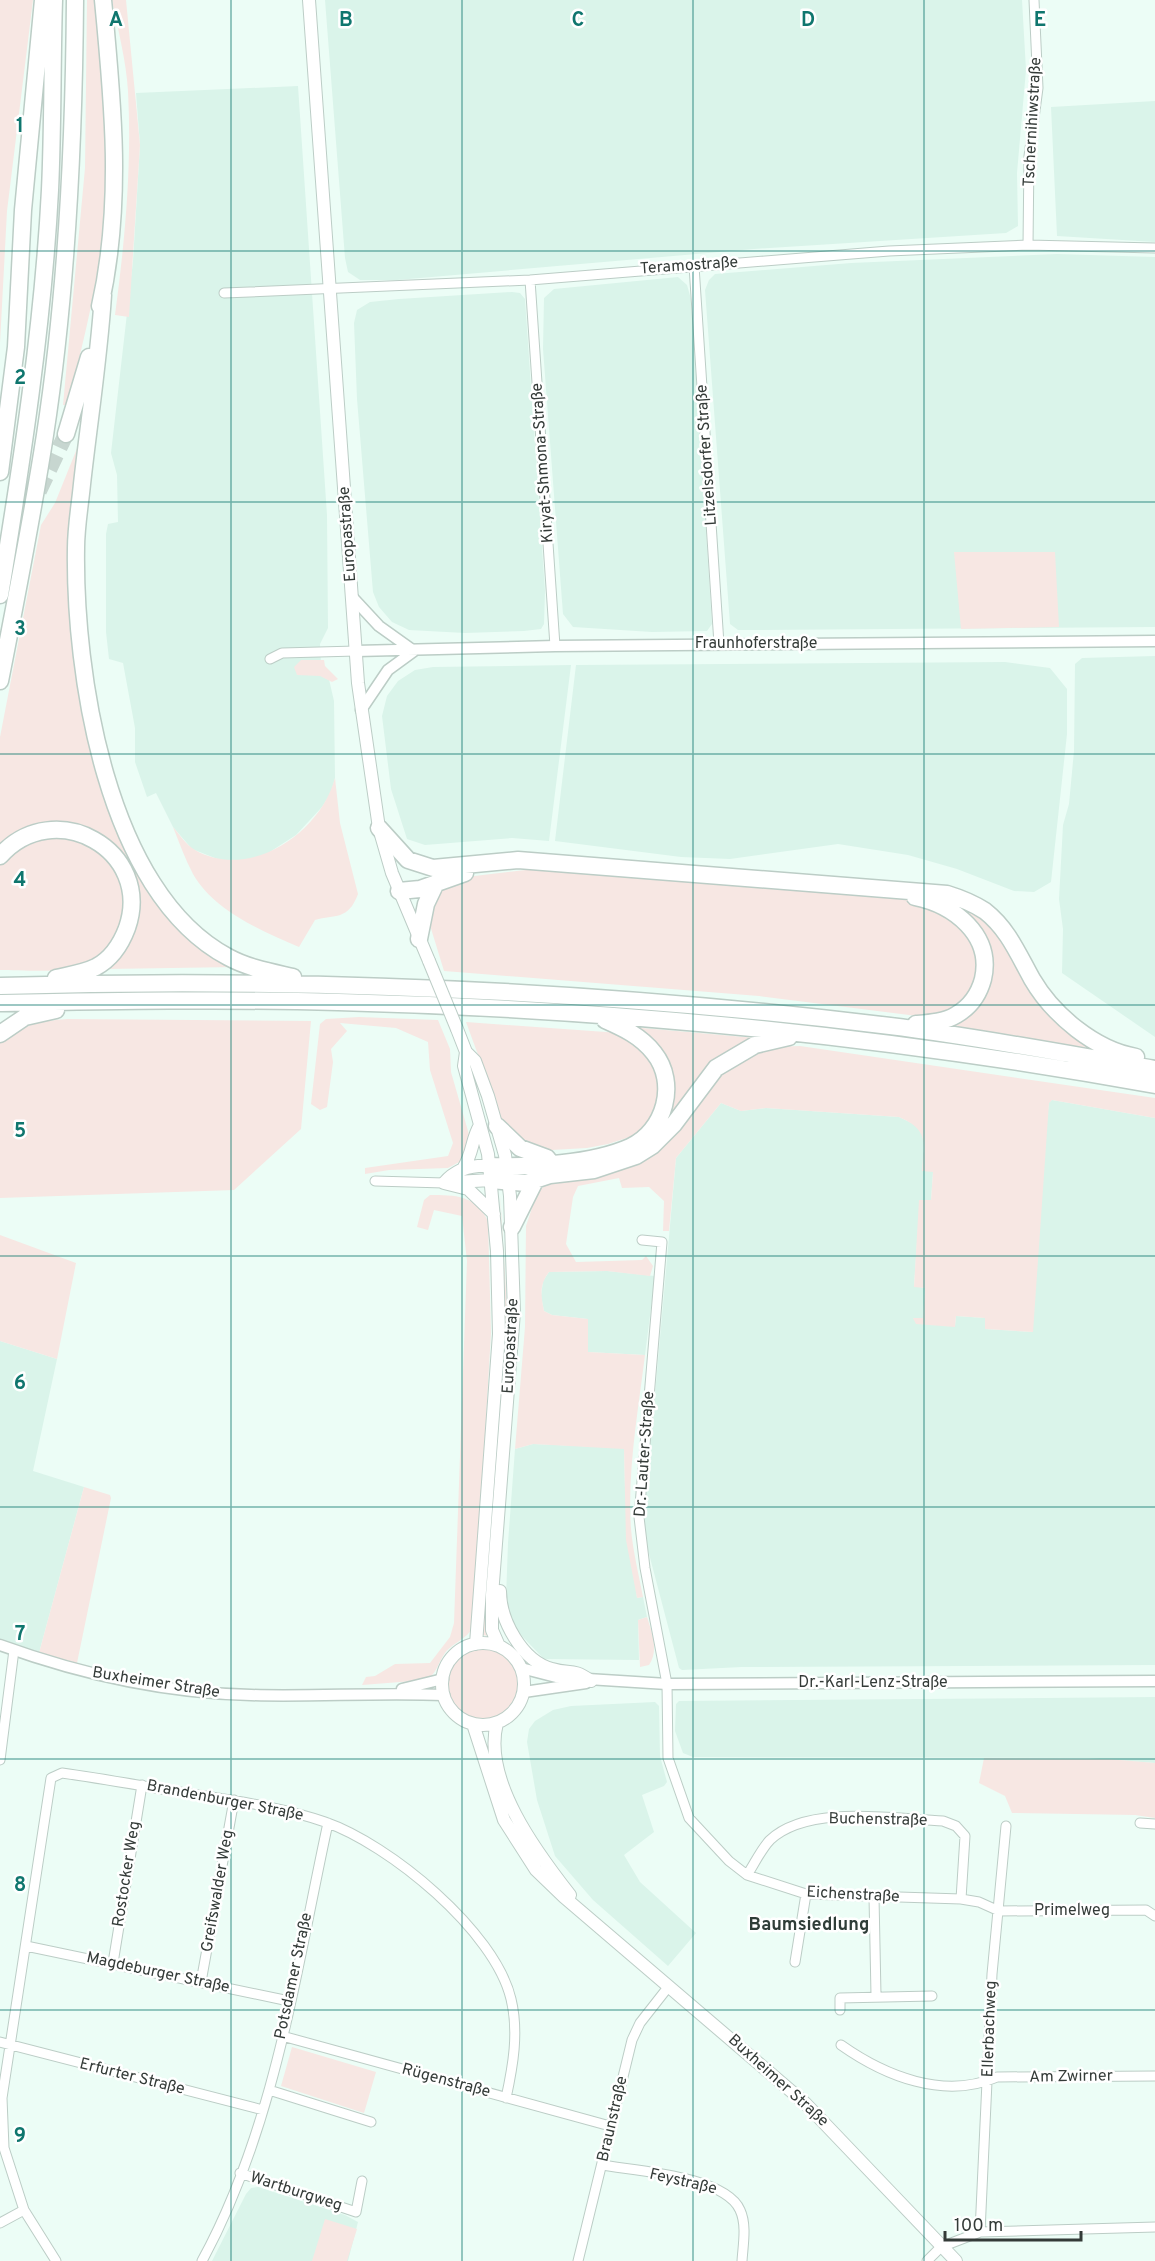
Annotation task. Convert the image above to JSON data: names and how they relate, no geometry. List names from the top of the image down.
{
  "streets": {
    "main road": ["Europastraße", "Buxheimer Straße"],
    "street": [
      "Tschernihiwstraße",
      "Teramostraße",
      "Litzelsdorfer Straße",
      "Kiryat-Shmona-Straße",
      "Fraunhoferstraße",
      "Dr.-Lauter-Straße",
      "Dr.-Karl-Lenz-Straße",
      "Brandenburger Straße",
      "Buchenstraße",
      "Rostocker Weg",
      "Greifswalder Weg",
      "Eichenstraße",
      "Primelweg",
      "Magdeburger Straße",
      "Potsdamer Straße",
      "Ellerbachweg",
      "Erfurter Straße",
      "Am Zwirner",
      "Rügenstraße",
      "Braunstraße",
      "Feystraße",
      "Wartburgweg"
    ]
  },
  "crossings": [
    ["Tschernihiwstraße", "Teramostraße"],
    ["Teramostraße", "Litzelsdorfer Straße"],
    ["Teramostraße", "Kiryat-Shmona-Straße"],
    ["Teramostraße", "Europastraße"],
    ["Litzelsdorfer Straße", "Fraunhoferstraße"],
    ["Kiryat-Shmona-Straße", "Fraunhoferstraße"],
    ["Europastraße", "Fraunhoferstraße"],
    ["Europastraße", "Buxheimer Straße"],
    ["Europastraße", "Dr.-Karl-Lenz-Straße"],
    ["Dr.-Lauter-Straße", "Dr.-Karl-Lenz-Straße"],
    ["Dr.-Lauter-Straße", "Eichenstraße"],
    ["Buxheimer Straße", "Dr.-Karl-Lenz-Straße"],
    ["Buxheimer Straße", "Braunstraße"],
    ["Dr.-Karl-Lenz-Straße", "Eichenstraße"],
    ["Brandenburger Straße", "Rostocker Weg"],
    ["Brandenburger Straße", "Greifswalder Weg"],
    ["Brandenburger Straße", "Magdeburger Straße"],
    ["Brandenburger Straße", "Potsdamer Straße"],
    ["Brandenburger Straße", "Rügenstraße"],
    ["Buchenstraße", "Eichenstraße"],
    ["Rostocker Weg", "Magdeburger Straße"],
    ["Greifswalder Weg", "Magdeburger Straße"],
    ["Eichenstraße", "Primelweg"],
    ["Eichenstraße", "Ellerbachweg"],
    ["Primelweg", "Ellerbachweg"],
    ["Magdeburger Straße", "Potsdamer Straße"],
    ["Potsdamer Straße", "Erfurter Straße"],
    ["Potsdamer Straße", "Rügenstraße"],
    ["Potsdamer Straße", "Wartburgweg"],
    ["Ellerbachweg", "Am Zwirner"],
    ["Rügenstraße", "Braunstraße"],
    ["Braunstraße", "Feystraße"]
  ],
  "districts": ["Baumsiedlung"],
  "scale_bar": "100 m",
  "grid": {
    "columns": [
      "A",
      "B",
      "C",
      "D",
      "E"
    ],
    "rows": [
      "1",
      "2",
      "3",
      "4",
      "5",
      "6",
      "7",
      "8",
      "9"
    ]
  }
}
